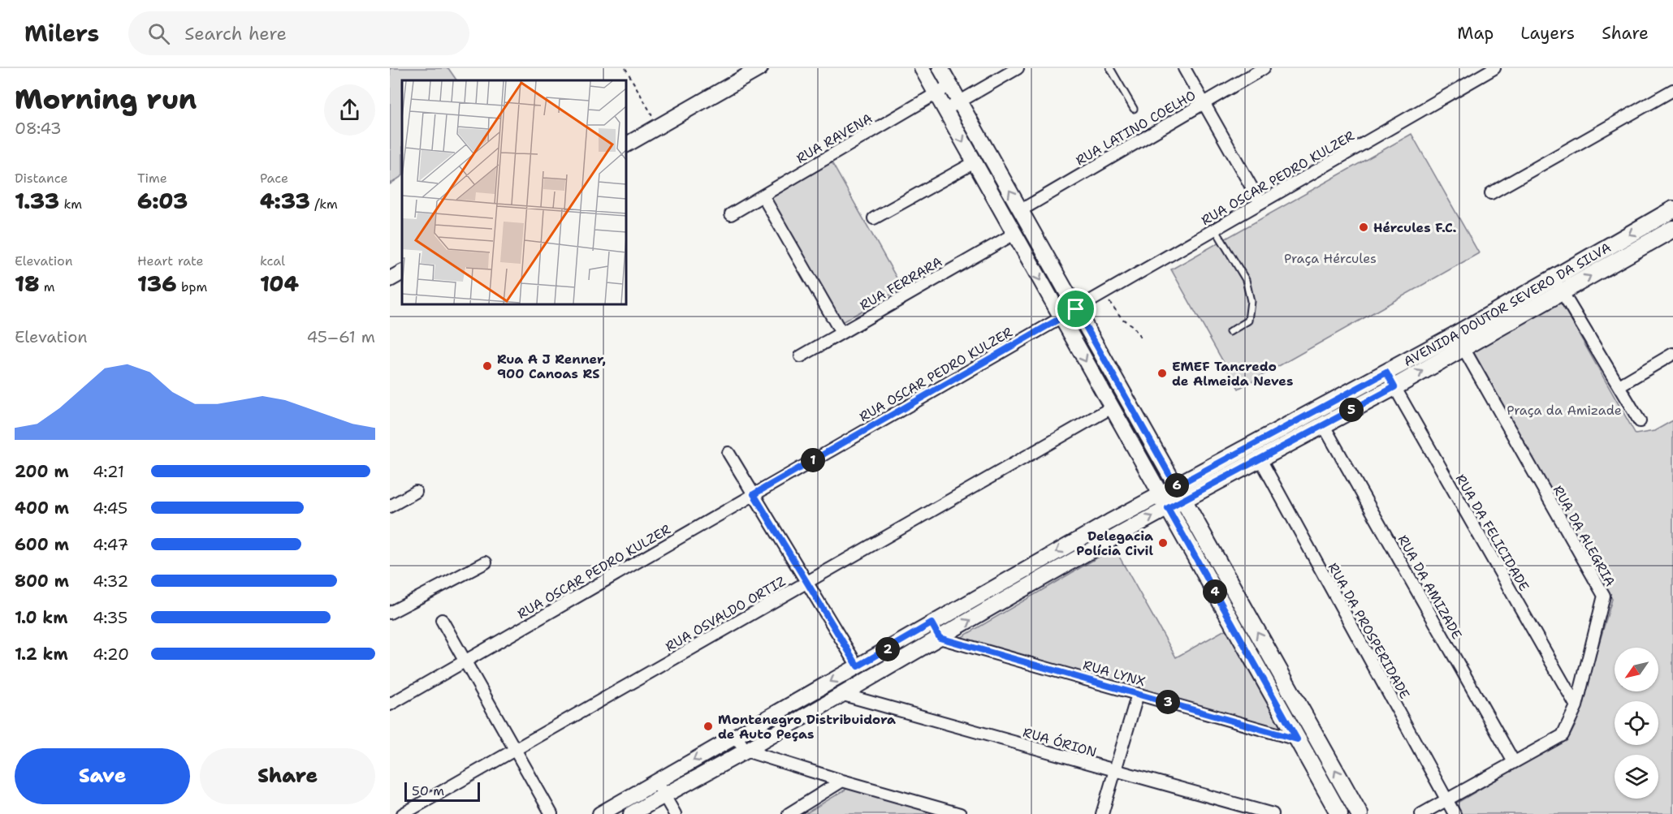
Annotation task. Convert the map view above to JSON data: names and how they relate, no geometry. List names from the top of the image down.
{
  "streets": {
    "main road": ["AVENIDA DOUTOR SEVERO DA SILVA"],
    "street": [
      "RUA LATINO COELHO",
      "RUA RAVENA",
      "RUA OSCAR PEDRO KULZER",
      "RUA FERRARA",
      "RUA DA FELICIDADE",
      "RUA DA ALEGRIA",
      "RUA DA AMIZADE",
      "RUA OSVALDO ORTIZ",
      "RUA DA PROSPERIDADE",
      "RUA LYNX",
      "RUA ÓRION"
    ]
  },
  "crossings": [
    ["AVENIDA DOUTOR SEVERO DA SILVA", "RUA DA FELICIDADE"],
    ["AVENIDA DOUTOR SEVERO DA SILVA", "RUA DA ALEGRIA"],
    ["AVENIDA DOUTOR SEVERO DA SILVA", "RUA DA AMIZADE"],
    ["AVENIDA DOUTOR SEVERO DA SILVA", "RUA DA PROSPERIDADE"],
    ["AVENIDA DOUTOR SEVERO DA SILVA", "RUA LYNX"],
    ["AVENIDA DOUTOR SEVERO DA SILVA", "RUA ÓRION"],
    ["RUA DA FELICIDADE", "RUA DA ALEGRIA"],
    ["RUA DA ALEGRIA", "RUA DA AMIZADE"],
    ["RUA DA ALEGRIA", "RUA DA PROSPERIDADE"]
  ],
  "parks": ["Praça Hércules", "Praça da Amizade"],
  "places": [
    "Hércules F.C.",
    "Rua A J Renner, 900 Canoas RS",
    "EMEF Tancredo de Almeida Neves",
    "Delegacia Polícia Civil",
    "Montenegro Distribuidora de Auto Peças"
  ],
  "scale_bar": "50 m",
  "north": "bottom left",
  "page": {
    "header": "Milers",
    "search": "Search here",
    "nav": ["Map", "Layers", "Share"],
    "heading": ["Morning run", "08:43"],
    "stats": [
      ["Distance", "1.33 km"],
      ["Time", "6:03"],
      ["Pace", "4:33 /km"],
      ["Elevation", "18 m"],
      ["Heart rate", "136 bpm"],
      ["kcal", "104"]
    ],
    "chart": ["Elevation", "45–61 m"],
    "pins": [
      "5",
      "1",
      "6",
      "4",
      "2",
      "3"
    ],
    "list": [
      {
        "name": "200 m",
        "note": "4:21"
      },
      {
        "name": "400 m",
        "note": "4:45"
      },
      {
        "name": "600 m",
        "note": "4:47"
      },
      {
        "name": "800 m",
        "note": "4:32"
      },
      {
        "name": "1.0 km",
        "note": "4:35"
      },
      {
        "name": "1.2 km",
        "note": "4:20"
      }
    ],
    "buttons": ["Save", "Share"],
    "scale": "50 m"
  }
}
